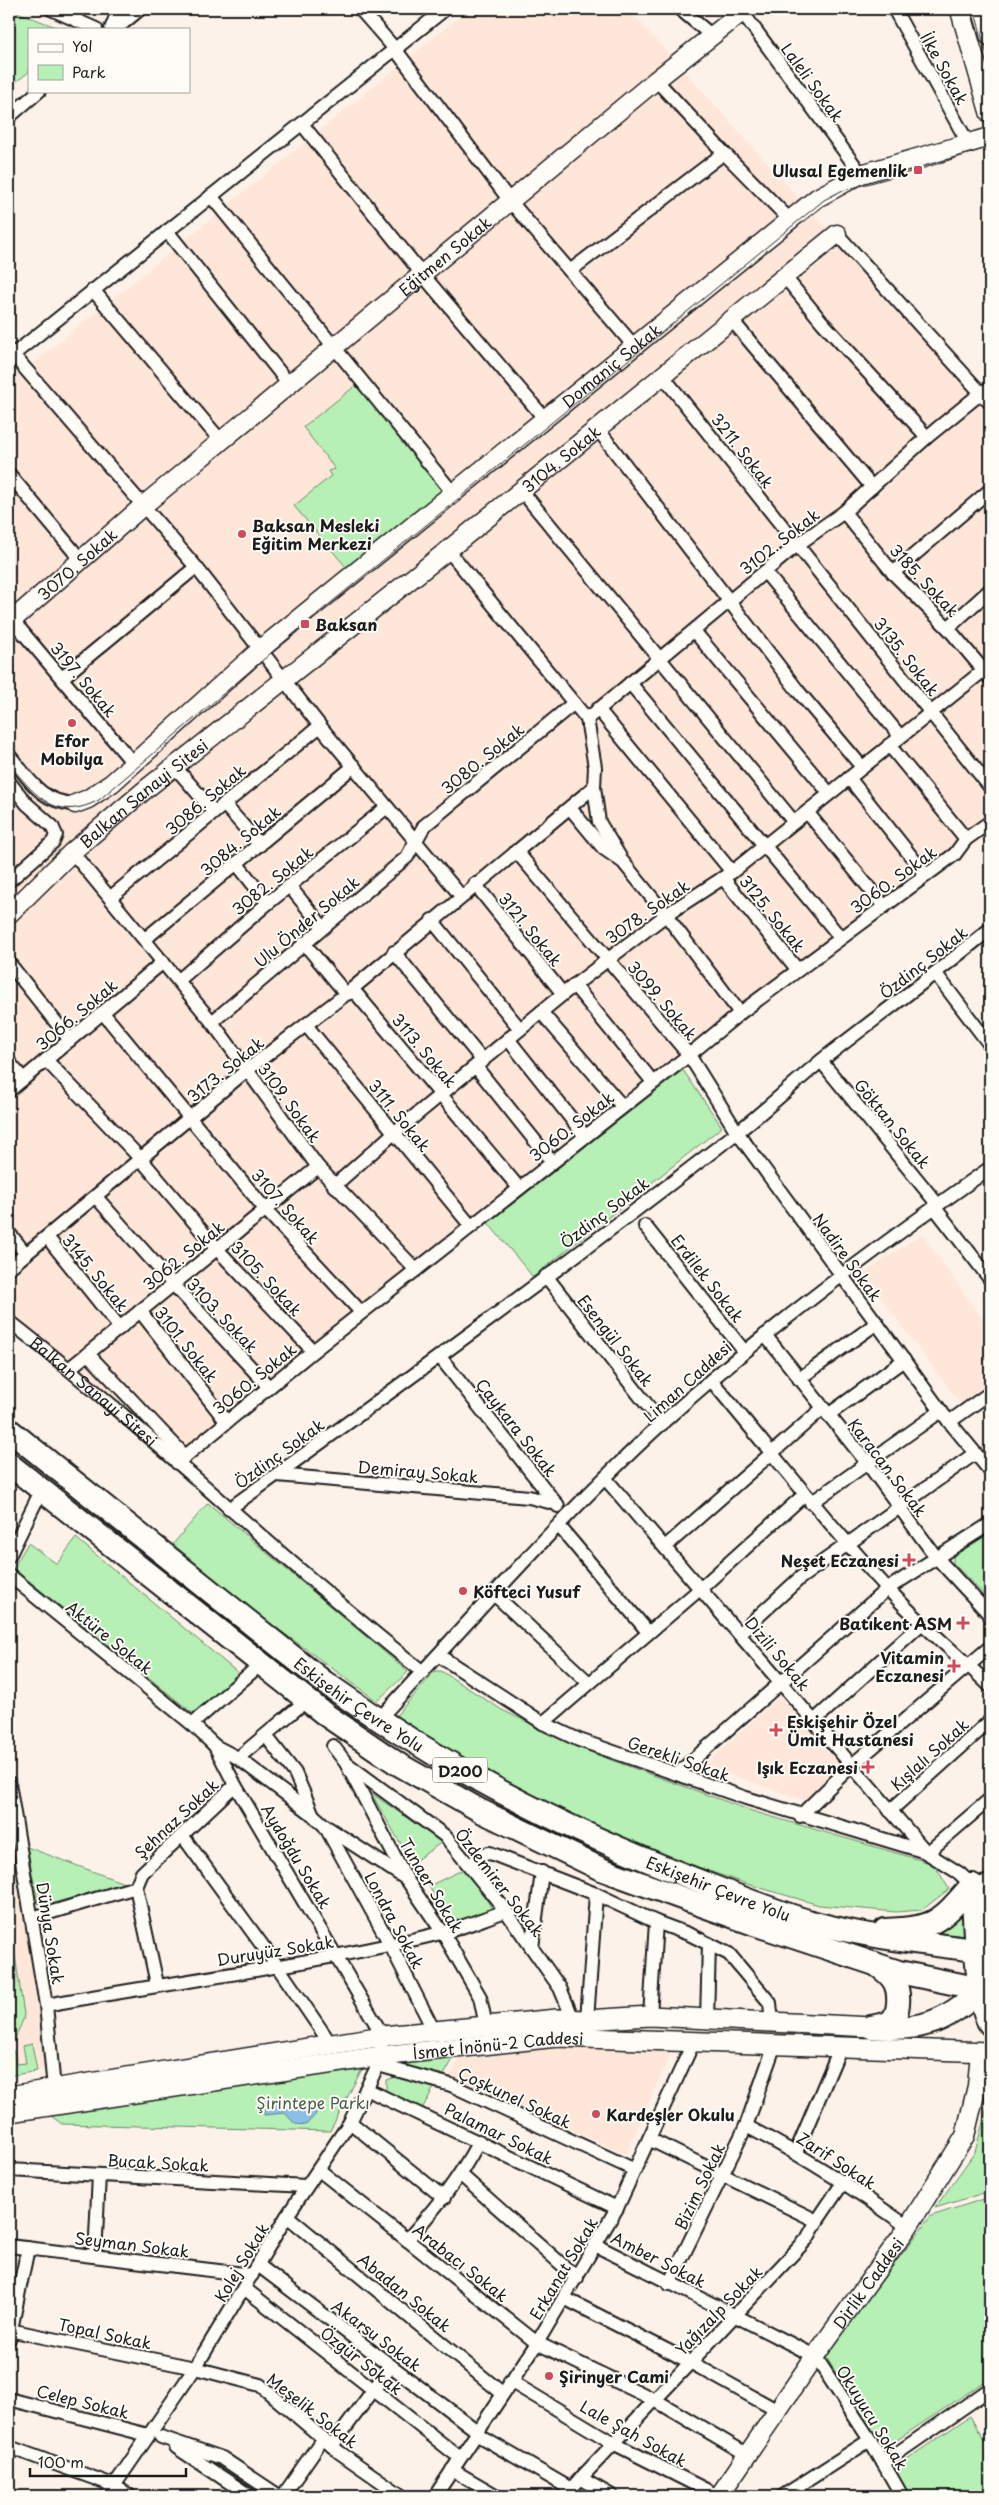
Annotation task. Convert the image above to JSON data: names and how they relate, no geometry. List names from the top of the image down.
{
  "streets": {
    "highway": ["Eskişehir Çevre Yolu", "D200"],
    "main road": ["İsmet İnönü-2 Caddesi"],
    "street": [
      "İlke Sokak",
      "Laleli Sokak",
      "Eğitmen Sokak",
      "Domaniç Sokak",
      "3211. Sokak",
      "3104. Sokak",
      "3102. Sokak",
      "3070. Sokak",
      "3185. Sokak",
      "3135. Sokak",
      "3197. Sokak",
      "3080. Sokak",
      "Balkan Sanayi Sitesi",
      "3086. Sokak",
      "3084. Sokak",
      "3060. Sokak",
      "3082. Sokak",
      "3078. Sokak",
      "3125. Sokak",
      "Ulu Önder Sokak",
      "3121. Sokak",
      "Özdinç Sokak",
      "3099. Sokak",
      "3066. Sokak",
      "3113. Sokak",
      "3173. Sokak",
      "3109. Sokak",
      "3111. Sokak",
      "Göktan Sokak",
      "3107. Sokak",
      "3062. Sokak",
      "Nadire Sokak",
      "3145. Sokak",
      "3105. Sokak",
      "Erdilek Sokak",
      "3103. Sokak",
      "Esengül Sokak",
      "3101. Sokak",
      "Liman Caddesi",
      "Çaykara Sokak",
      "Karacan Sokak",
      "Demiray Sokak",
      "Aktüre Sokak",
      "Dizili Sokak",
      "Kışlalı Sokak",
      "Gerekli Sokak",
      "Şehnaz Sokak",
      "Aydoğdu Sokak",
      "Özdemirer Sokak",
      "Tunaer Sokak",
      "Londra Sokak",
      "Dünya Sokak",
      "Duruyüz Sokak",
      "Çoşkunel Sokak",
      "Palamar Sokak",
      "Zarif Sokak",
      "Bucak Sokak",
      "Bizim Sokak",
      "Seyman Sokak",
      "Amber Sokak",
      "Kolej Sokak",
      "Arabacı Sokak",
      "Erkanat Sokak",
      "Dirlik Caddesi",
      "Abadan Sokak",
      "Yağızalp Sokak",
      "Topal Sokak",
      "Akarsu Sokak",
      "Özgür Sokak",
      "Celep Sokak",
      "Meşelik Sokak",
      "Okuyucu Sokak",
      "Lale Şah Sokak"
    ]
  },
  "crossings": [
    ["İlke Sokak", "Domaniç Sokak"],
    ["Laleli Sokak", "Eğitmen Sokak"],
    ["Laleli Sokak", "Domaniç Sokak"],
    ["Eğitmen Sokak", "3070. Sokak"],
    ["Domaniç Sokak", "3197. Sokak"],
    ["3211. Sokak", "3104. Sokak"],
    ["3211. Sokak", "3102. Sokak"],
    ["3211. Sokak", "3135. Sokak"],
    ["3104. Sokak", "Balkan Sanayi Sitesi"],
    ["3102. Sokak", "3185. Sokak"],
    ["3102. Sokak", "3135. Sokak"],
    ["3102. Sokak", "3125. Sokak"],
    ["3070. Sokak", "3197. Sokak"],
    ["3185. Sokak", "3078. Sokak"],
    ["3135. Sokak", "3078. Sokak"],
    ["3080. Sokak", "Ulu Önder Sokak"],
    ["Balkan Sanayi Sitesi", "3060. Sokak"],
    ["Balkan Sanayi Sitesi", "3109. Sokak"],
    ["Balkan Sanayi Sitesi", "3062. Sokak"],
    ["3086. Sokak", "3109. Sokak"],
    ["3084. Sokak", "3109. Sokak"],
    ["3060. Sokak", "3125. Sokak"],
    ["3060. Sokak", "3099. Sokak"],
    ["3060. Sokak", "3113. Sokak"],
    ["3060. Sokak", "3109. Sokak"],
    ["3060. Sokak", "3111. Sokak"],
    ["3060. Sokak", "3107. Sokak"],
    ["3060. Sokak", "Nadire Sokak"],
    ["3060. Sokak", "3105. Sokak"],
    ["3060. Sokak", "3103. Sokak"],
    ["3060. Sokak", "3101. Sokak"],
    ["3082. Sokak", "3109. Sokak"],
    ["3078. Sokak", "3125. Sokak"],
    ["3078. Sokak", "3121. Sokak"],
    ["3078. Sokak", "3099. Sokak"],
    ["3078. Sokak", "3113. Sokak"],
    ["3078. Sokak", "3109. Sokak"],
    ["3078. Sokak", "3111. Sokak"],
    ["Ulu Önder Sokak", "3113. Sokak"],
    ["Ulu Önder Sokak", "3109. Sokak"],
    ["3121. Sokak", "3173. Sokak"],
    ["Özdinç Sokak", "Göktan Sokak"],
    ["Özdinç Sokak", "Nadire Sokak"],
    ["Özdinç Sokak", "Esengül Sokak"],
    ["Özdinç Sokak", "Çaykara Sokak"],
    ["Özdinç Sokak", "Demiray Sokak"],
    ["3099. Sokak", "3173. Sokak"],
    ["3099. Sokak", "Nadire Sokak"],
    ["3066. Sokak", "3109. Sokak"],
    ["3066. Sokak", "3107. Sokak"],
    ["3066. Sokak", "3105. Sokak"],
    ["3113. Sokak", "3173. Sokak"],
    ["3173. Sokak", "3109. Sokak"],
    ["3173. Sokak", "3111. Sokak"],
    ["3173. Sokak", "3107. Sokak"],
    ["3173. Sokak", "3145. Sokak"],
    ["3173. Sokak", "3105. Sokak"],
    ["3173. Sokak", "3103. Sokak"],
    ["3109. Sokak", "3062. Sokak"],
    ["Göktan Sokak", "Liman Caddesi"],
    ["3107. Sokak", "3062. Sokak"],
    ["3062. Sokak", "3145. Sokak"],
    ["3062. Sokak", "3105. Sokak"],
    ["3062. Sokak", "3103. Sokak"],
    ["3062. Sokak", "3101. Sokak"],
    ["Nadire Sokak", "Liman Caddesi"],
    ["Erdilek Sokak", "Liman Caddesi"],
    ["Esengül Sokak", "Liman Caddesi"],
    ["Liman Caddesi", "Çaykara Sokak"],
    ["Liman Caddesi", "Karacan Sokak"],
    ["Liman Caddesi", "Dizili Sokak"],
    ["Liman Caddesi", "Eskişehir Çevre Yolu"],
    ["Liman Caddesi", "Gerekli Sokak"],
    ["Çaykara Sokak", "Demiray Sokak"],
    ["Aktüre Sokak", "Aydoğdu Sokak"],
    ["Dizili Sokak", "Kışlalı Sokak"],
    ["Dizili Sokak", "Gerekli Sokak"],
    ["Şehnaz Sokak", "Aydoğdu Sokak"],
    ["Aydoğdu Sokak", "Duruyüz Sokak"],
    ["Aydoğdu Sokak", "İsmet İnönü-2 Caddesi"],
    ["Aydoğdu Sokak", "Kolej Sokak"],
    ["Özdemirer Sokak", "Tunaer Sokak"],
    ["Özdemirer Sokak", "Duruyüz Sokak"],
    ["Özdemirer Sokak", "İsmet İnönü-2 Caddesi"],
    ["Tunaer Sokak", "Londra Sokak"],
    ["Tunaer Sokak", "Duruyüz Sokak"],
    ["Tunaer Sokak", "İsmet İnönü-2 Caddesi"],
    ["Londra Sokak", "Duruyüz Sokak"],
    ["Londra Sokak", "İsmet İnönü-2 Caddesi"],
    ["Dünya Sokak", "Duruyüz Sokak"],
    ["Dünya Sokak", "İsmet İnönü-2 Caddesi"],
    ["İsmet İnönü-2 Caddesi", "Çoşkunel Sokak"],
    ["İsmet İnönü-2 Caddesi", "Bizim Sokak"],
    ["İsmet İnönü-2 Caddesi", "Kolej Sokak"],
    ["İsmet İnönü-2 Caddesi", "Erkanat Sokak"],
    ["İsmet İnönü-2 Caddesi", "Dirlik Caddesi"],
    ["Çoşkunel Sokak", "Kolej Sokak"],
    ["Çoşkunel Sokak", "Erkanat Sokak"],
    ["Palamar Sokak", "Kolej Sokak"],
    ["Palamar Sokak", "Erkanat Sokak"],
    ["Zarif Sokak", "Bizim Sokak"],
    ["Zarif Sokak", "Dirlik Caddesi"],
    ["Zarif Sokak", "Yağızalp Sokak"],
    ["Bucak Sokak", "Kolej Sokak"],
    ["Bizim Sokak", "Amber Sokak"],
    ["Seyman Sokak", "Kolej Sokak"],
    ["Seyman Sokak", "Akarsu Sokak"],
    ["Amber Sokak", "Erkanat Sokak"],
    ["Amber Sokak", "Dirlik Caddesi"],
    ["Amber Sokak", "Yağızalp Sokak"],
    ["Amber Sokak", "Okuyucu Sokak"],
    ["Kolej Sokak", "Arabacı Sokak"],
    ["Kolej Sokak", "Abadan Sokak"],
    ["Kolej Sokak", "Topal Sokak"],
    ["Kolej Sokak", "Akarsu Sokak"],
    ["Kolej Sokak", "Özgür Sokak"],
    ["Kolej Sokak", "Celep Sokak"],
    ["Kolej Sokak", "Meşelik Sokak"],
    ["Arabacı Sokak", "Erkanat Sokak"],
    ["Arabacı Sokak", "Dirlik Caddesi"],
    ["Arabacı Sokak", "Yağızalp Sokak"],
    ["Erkanat Sokak", "Abadan Sokak"],
    ["Erkanat Sokak", "Akarsu Sokak"],
    ["Erkanat Sokak", "Özgür Sokak"],
    ["Erkanat Sokak", "Lale Şah Sokak"],
    ["Dirlik Caddesi", "Okuyucu Sokak"],
    ["Dirlik Caddesi", "Lale Şah Sokak"],
    ["Yağızalp Sokak", "Akarsu Sokak"],
    ["Yağızalp Sokak", "Lale Şah Sokak"],
    ["Topal Sokak", "Meşelik Sokak"]
  ],
  "parks": ["Şirintepe Parkı"],
  "places": {
    "transit": ["Ulusal Egemenlik", "Baksan"],
    "other": [
      "Baksan Mesleki Eğitim Merkezi",
      "Efor Mobilya",
      "Köfteci Yusuf",
      "Kardeşler Okulu",
      "Şirinyer Cami"
    ],
    "health": [
      "Neşet Eczanesi",
      "Batıkent ASM",
      "Vitamin Eczanesi",
      "Eskişehir Özel Ümit Hastanesi",
      "Işık Eczanesi"
    ]
  },
  "legend": ["Yol", "Park"],
  "scale_bar": "100 m"
}
